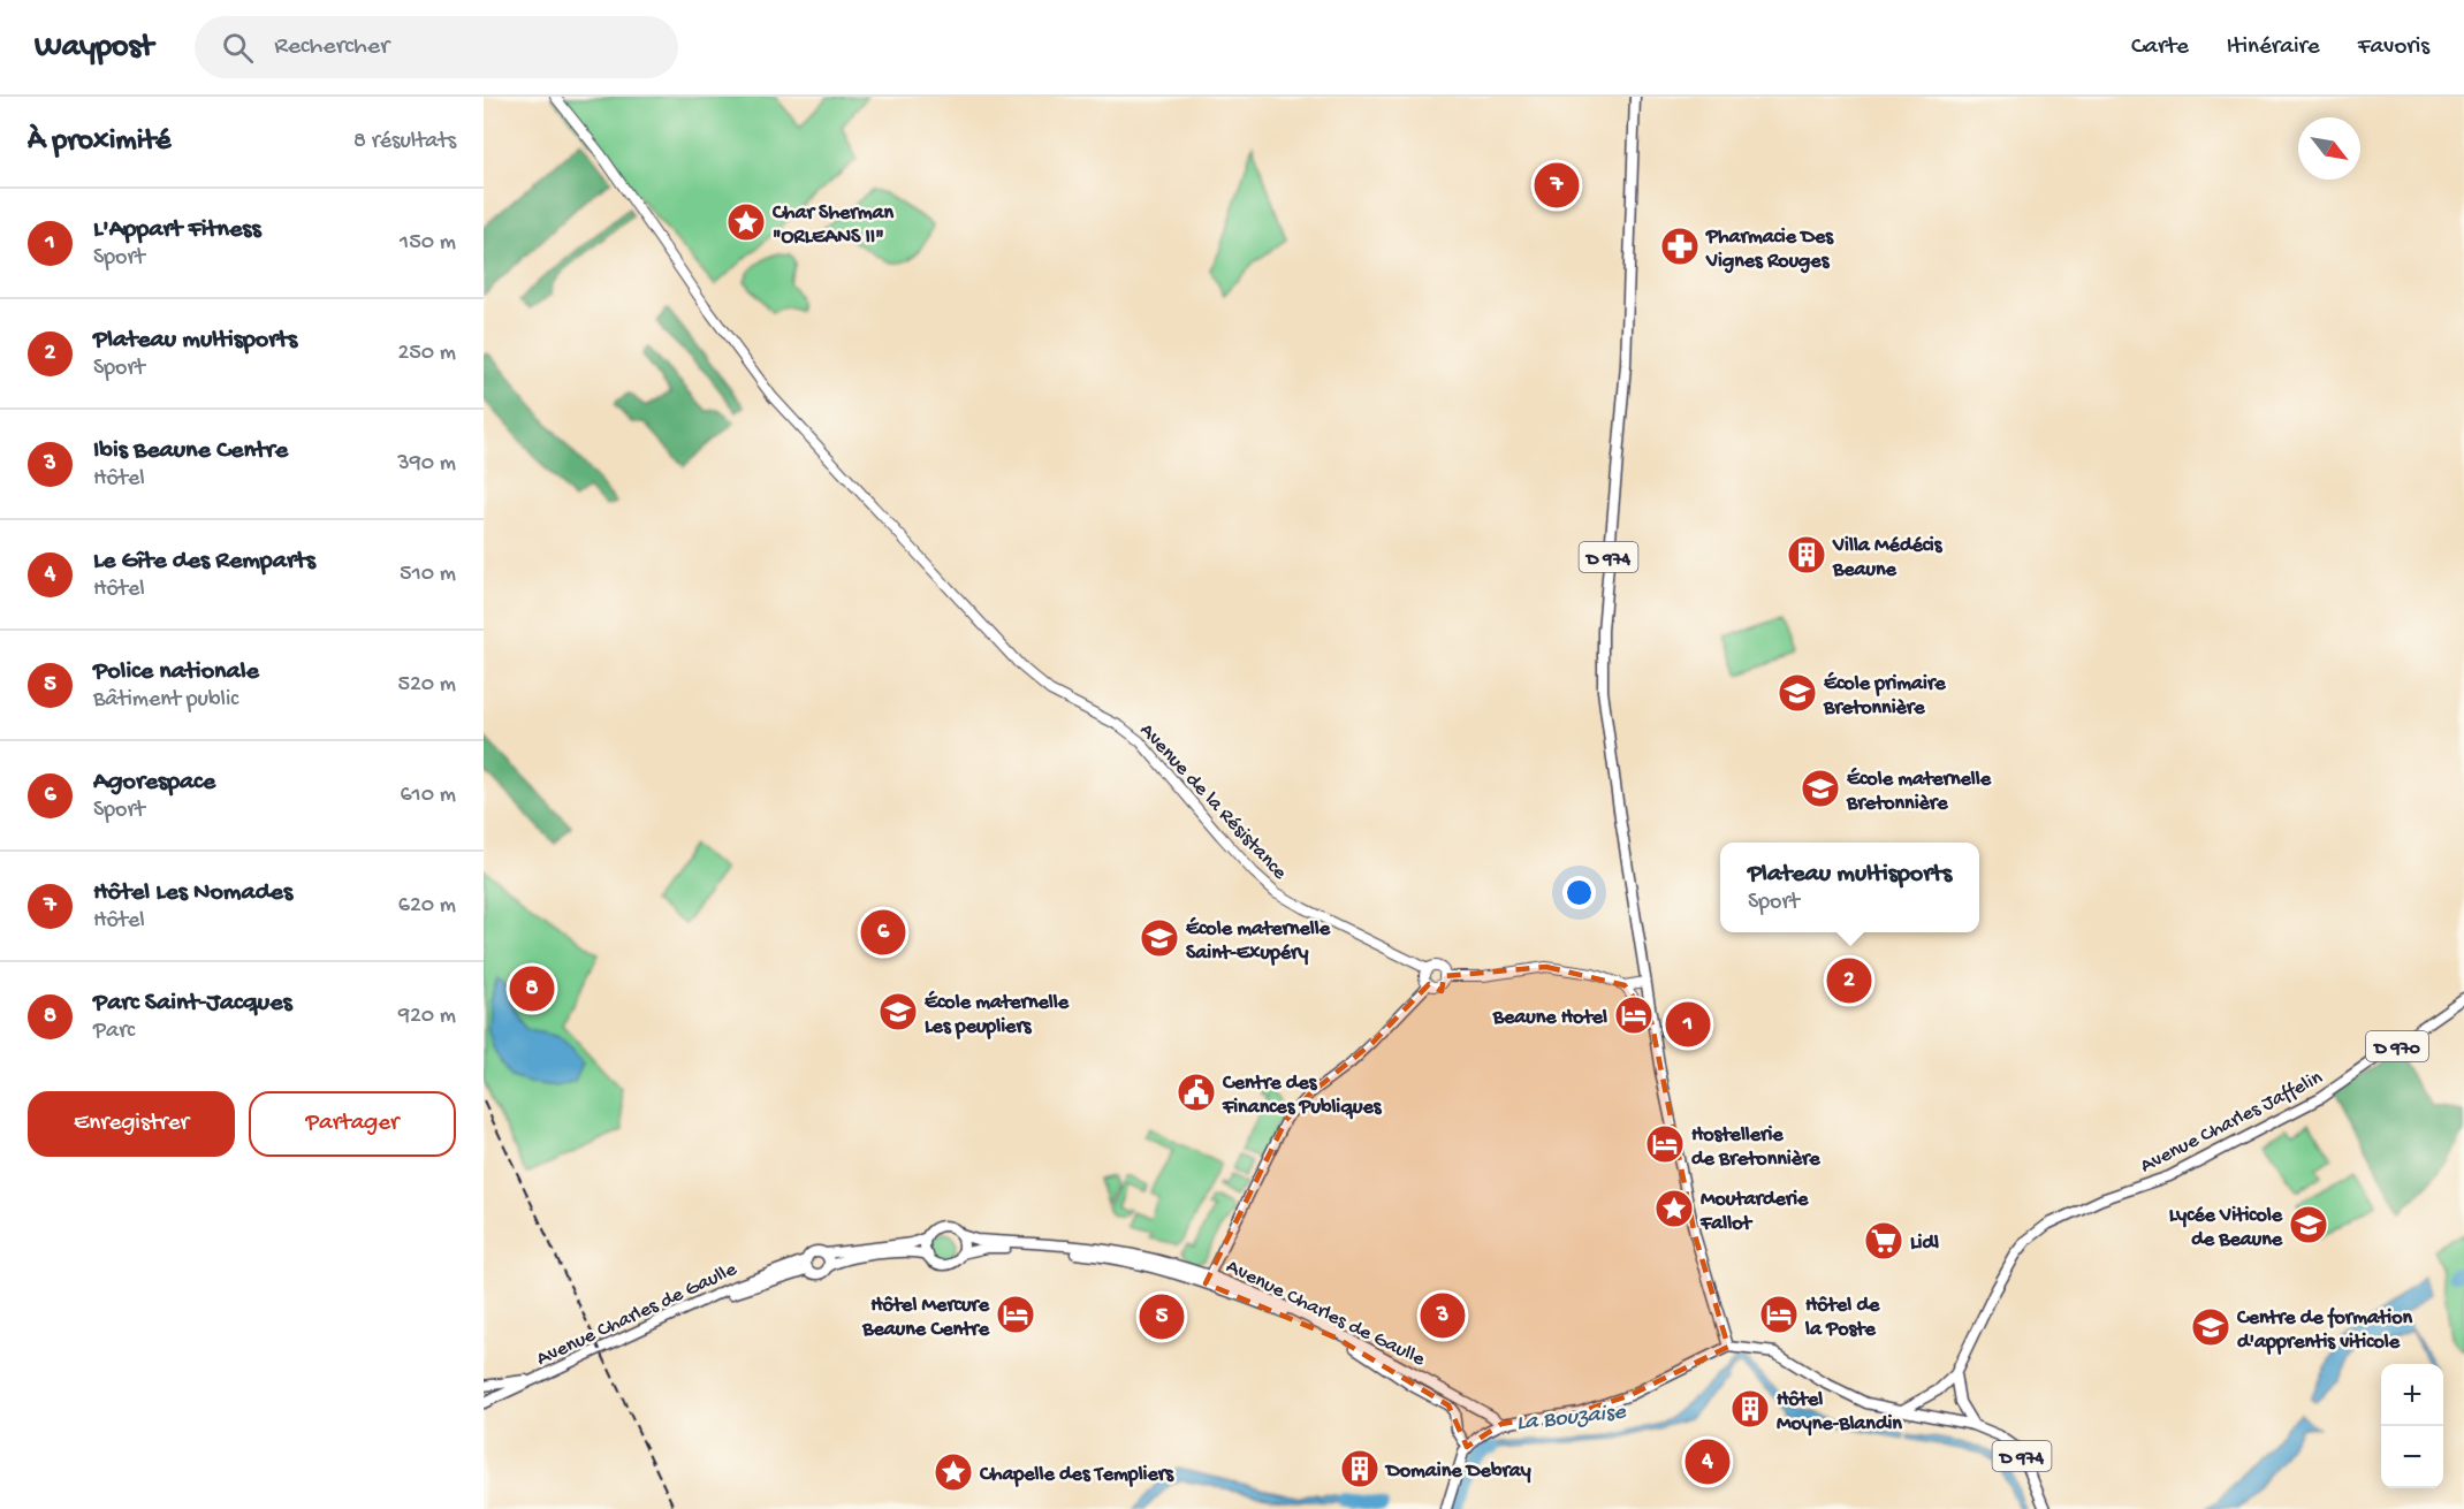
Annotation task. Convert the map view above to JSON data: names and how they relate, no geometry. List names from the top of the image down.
{
  "streets": {
    "main road": [
      "D 974",
      "Avenue de la Résistance",
      "D 970",
      "Avenue Charles Jaffelin",
      "Avenue Charles de Gaulle"
    ]
  },
  "crossings": [
    ["D 974", "Avenue de la Résistance"]
  ],
  "water": ["La Bouzaise"],
  "places": {
    "place": ["Char Sherman \"ORLEANS II\"", "Moutarderie Fallot", "Chapelle des Templiers"],
    "pharmacy": ["Pharmacie Des Vignes Rouges"],
    "building": ["Villa Médécis Beaune", "Hôtel Moyne-Blandin", "Domaine Debray"],
    "school or university": [
      "École primaire Bretonnière",
      "École maternelle Bretonnière",
      "École maternelle Saint-Exupéry",
      "École maternelle Les peupliers",
      "Lycée Viticole de Beaune",
      "Centre de formation d'apprentis viticole"
    ],
    "hotel": [
      "Beaune Hotel",
      "Hostellerie de Bretonnière",
      "Hôtel Mercure Beaune Centre",
      "Hôtel de la Poste"
    ],
    "public building": ["Centre des Finances Publiques"],
    "supermarket": ["Lidl"]
  },
  "north": "bottom right",
  "page": {
    "header": "Waypost",
    "search": "Rechercher",
    "nav": ["Carte", "Itinéraire", "Favoris"],
    "heading": ["À proximité", "8 résultats"],
    "pins": [
      "7",
      "6",
      "2",
      "8",
      "1",
      "3",
      "5",
      "4"
    ],
    "list": [
      {
        "mark": "1",
        "name": "L'Appart Fitness",
        "note": "Sport",
        "value": "150 m"
      },
      {
        "mark": "2",
        "name": "Plateau multisports",
        "note": "Sport",
        "value": "250 m"
      },
      {
        "mark": "3",
        "name": "Ibis Beaune Centre",
        "note": "Hôtel",
        "value": "390 m"
      },
      {
        "mark": "4",
        "name": "Le Gîte des Remparts",
        "note": "Hôtel",
        "value": "510 m"
      },
      {
        "mark": "5",
        "name": "Police nationale",
        "note": "Bâtiment public",
        "value": "520 m"
      },
      {
        "mark": "6",
        "name": "Agorespace",
        "note": "Sport",
        "value": "610 m"
      },
      {
        "mark": "7",
        "name": "Hôtel Les Nomades",
        "note": "Hôtel",
        "value": "620 m"
      },
      {
        "mark": "8",
        "name": "Parc Saint-Jacques",
        "note": "Parc",
        "value": "920 m"
      }
    ],
    "popup": ["Plateau multisports", "Sport"],
    "buttons": ["Enregistrer", "Partager"],
    "map_buttons": ["+", "−"]
  }
}
